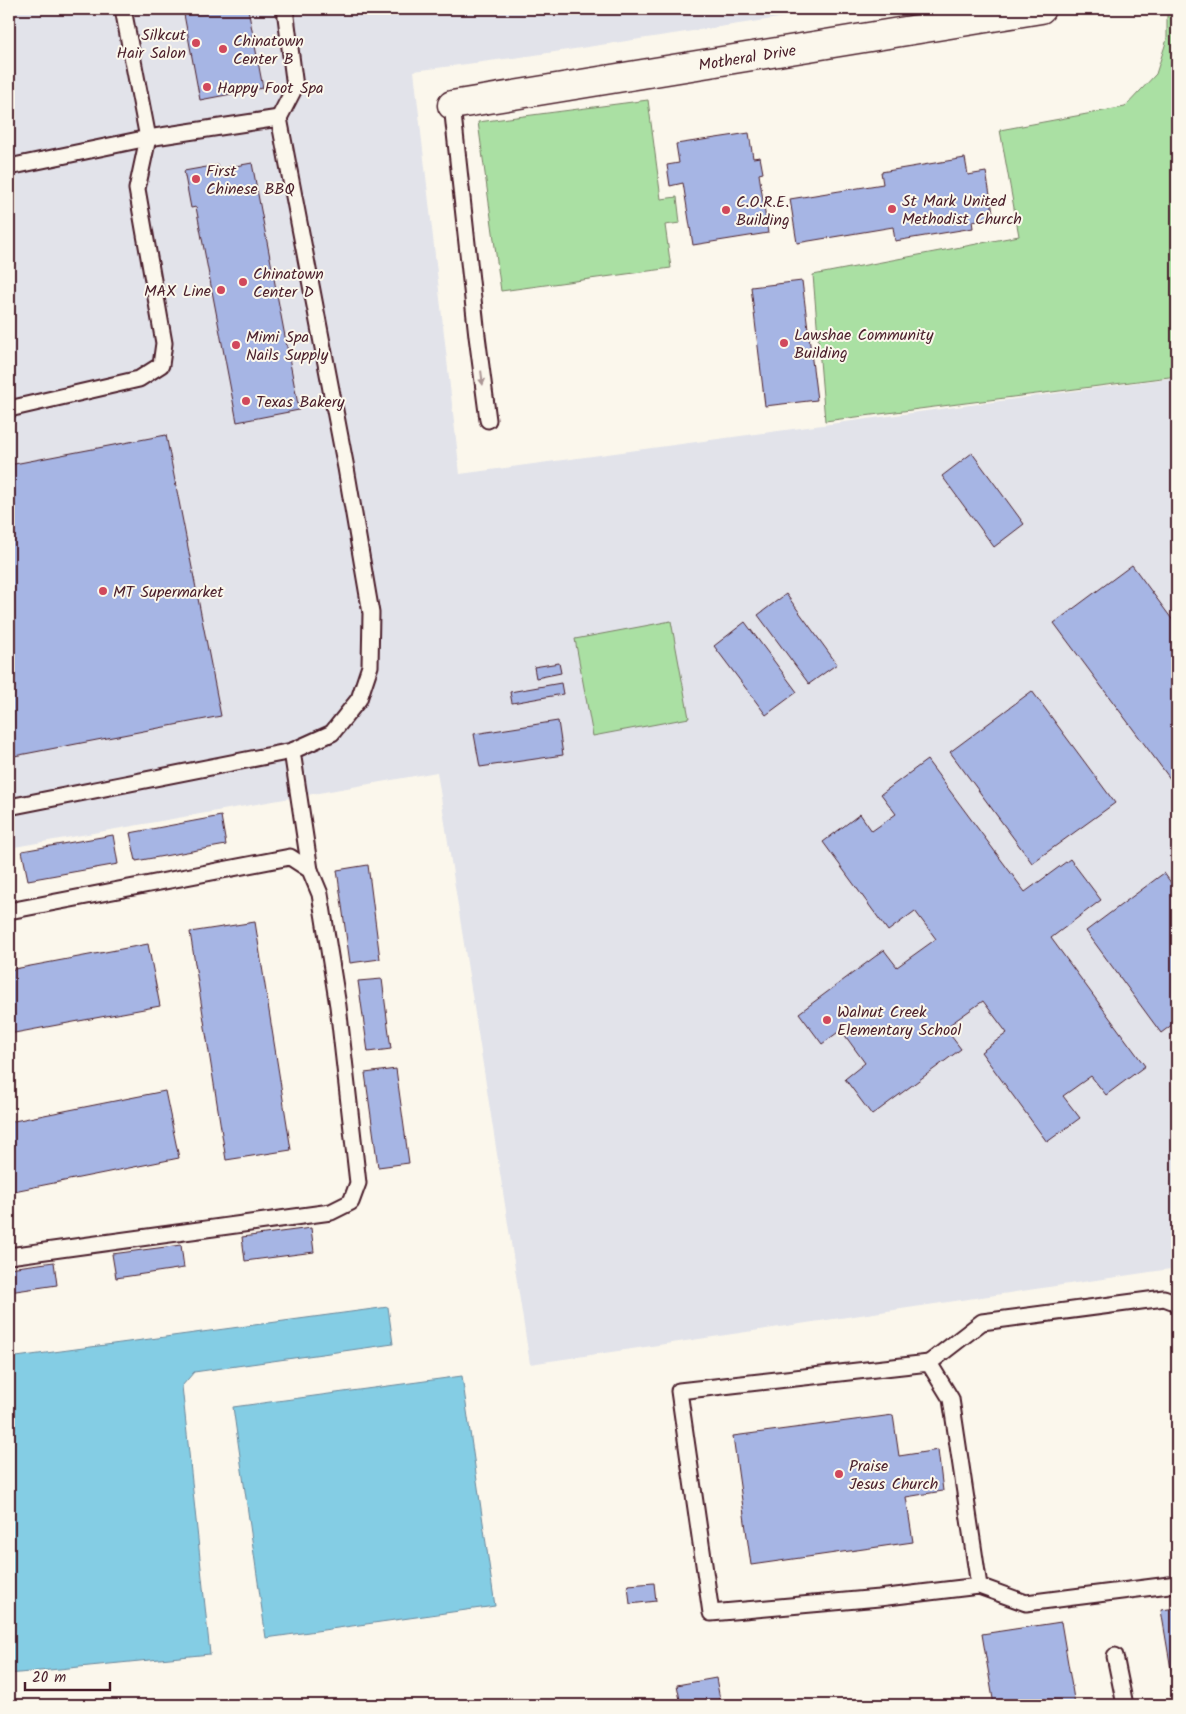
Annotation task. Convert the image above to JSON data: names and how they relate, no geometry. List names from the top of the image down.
{
  "streets": {
    "street": ["Motheral Drive"]
  },
  "places": [
    "Silkcut Hair Salon",
    "Chinatown Center B",
    "Happy Foot Spa",
    "First Chinese BBQ",
    "St Mark United Methodist Church",
    "C.O.R.E. Building",
    "Chinatown Center D",
    "MAX Line",
    "Lawshae Community Building",
    "Mimi Spa Nails Supply",
    "Texas Bakery",
    "MT Supermarket",
    "Walnut Creek Elementary School",
    "Praise Jesus Church"
  ],
  "scale_bar": "20 m"
}
